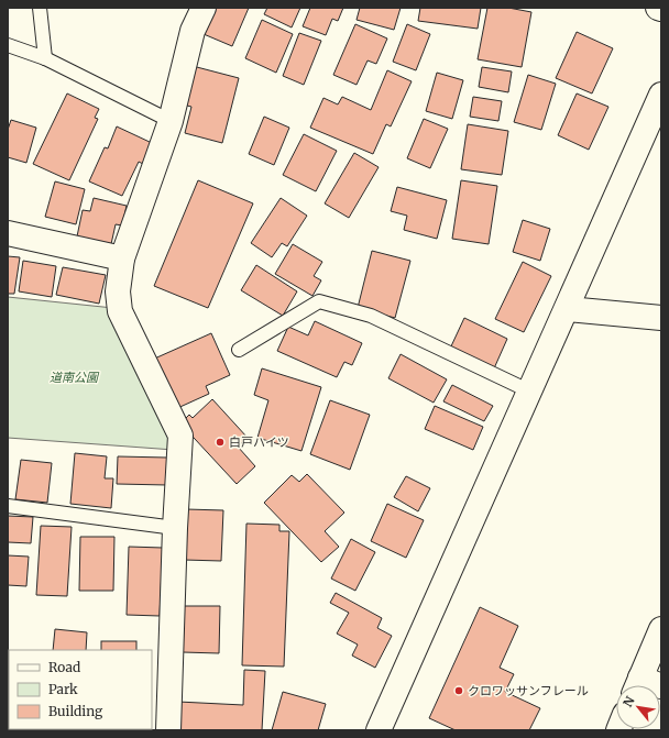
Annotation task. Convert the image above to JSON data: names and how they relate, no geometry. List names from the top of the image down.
{
  "parks": ["道南公園"],
  "places": ["白戸ハイツ", "クロワッサンフレール"],
  "legend": ["Road", "Park", "Building"],
  "north": "top left"
}
